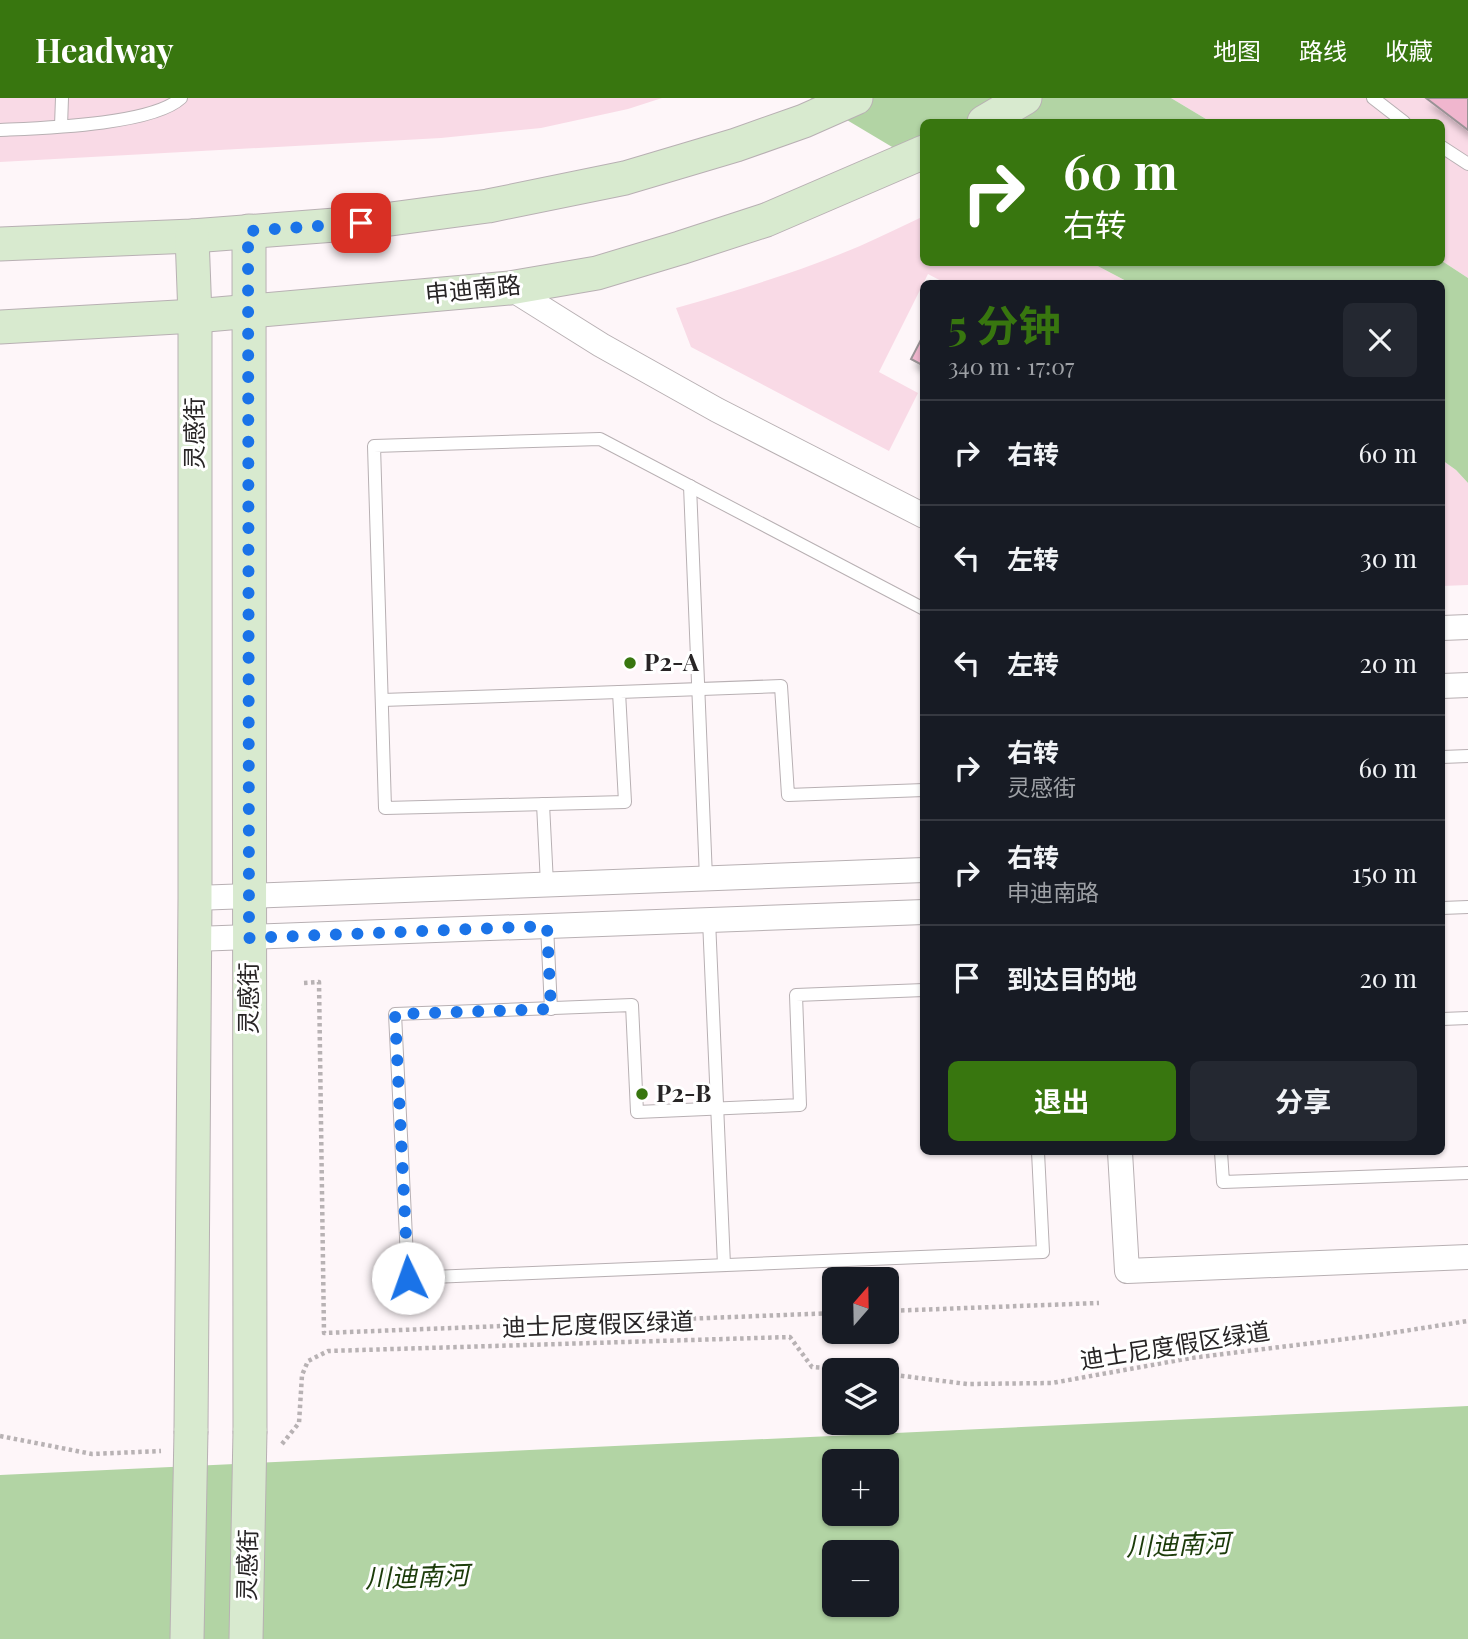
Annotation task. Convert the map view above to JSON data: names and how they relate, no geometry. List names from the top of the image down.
{
  "streets": {
    "street": ["申迪南路", "灵感街"],
    "path": ["迪士尼度假区绿道"]
  },
  "crossings": [
    ["申迪南路", "灵感街"]
  ],
  "water": ["川迪南河"],
  "places": ["P2-A", "P2-B"],
  "north": "top",
  "page": {
    "header": "Headway",
    "nav": ["地图", "路线", "收藏"],
    "turn": ["60 m", "右转"],
    "heading": ["5 分钟", "340 m · 17:07"],
    "list": [
      {
        "name": "右转",
        "value": "60 m"
      },
      {
        "name": "左转",
        "value": "30 m"
      },
      {
        "name": "左转",
        "value": "20 m"
      },
      {
        "name": "右转",
        "note": "灵感街",
        "value": "60 m"
      },
      {
        "name": "右转",
        "note": "申迪南路",
        "value": "150 m"
      },
      {
        "name": "到达目的地",
        "value": "20 m"
      }
    ],
    "buttons": ["退出", "分享"],
    "map_buttons": ["+", "−"]
  }
}
